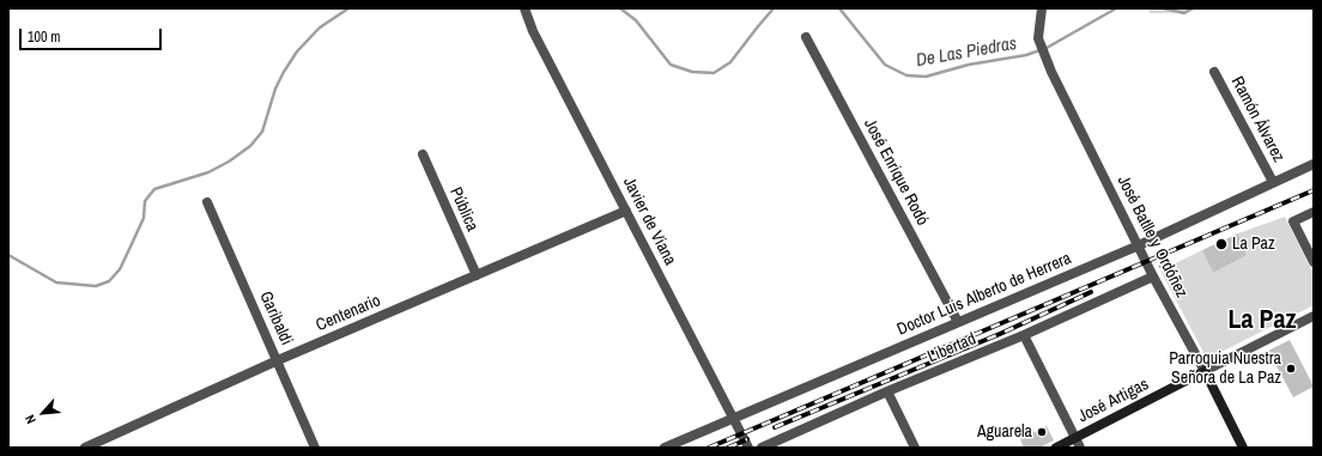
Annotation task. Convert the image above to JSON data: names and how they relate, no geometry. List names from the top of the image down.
{
  "streets": {
    "street": [
      "Ramón Álvarez",
      "José Enrique Rodó",
      "Pública",
      "Javier de Viana",
      "José Batlle y Ordóñez",
      "Doctor Luis Alberto de Herrera",
      "Centenario",
      "Garibaldi",
      "Libertad",
      "José Artigas"
    ]
  },
  "crossings": [
    ["Ramón Álvarez", "Doctor Luis Alberto de Herrera"],
    ["José Enrique Rodó", "Doctor Luis Alberto de Herrera"],
    ["Pública", "Centenario"],
    ["Javier de Viana", "Doctor Luis Alberto de Herrera"],
    ["Javier de Viana", "Centenario"],
    ["José Batlle y Ordóñez", "Doctor Luis Alberto de Herrera"],
    ["José Batlle y Ordóñez", "Libertad"],
    ["José Batlle y Ordóñez", "José Artigas"],
    ["Centenario", "Garibaldi"]
  ],
  "districts": ["La Paz"],
  "water": ["De Las Piedras"],
  "places": ["La Paz", "Parroquia Nuestra Señora de La Paz", "Aguarela"],
  "scale_bar": "100 m",
  "north": "bottom left"
}
